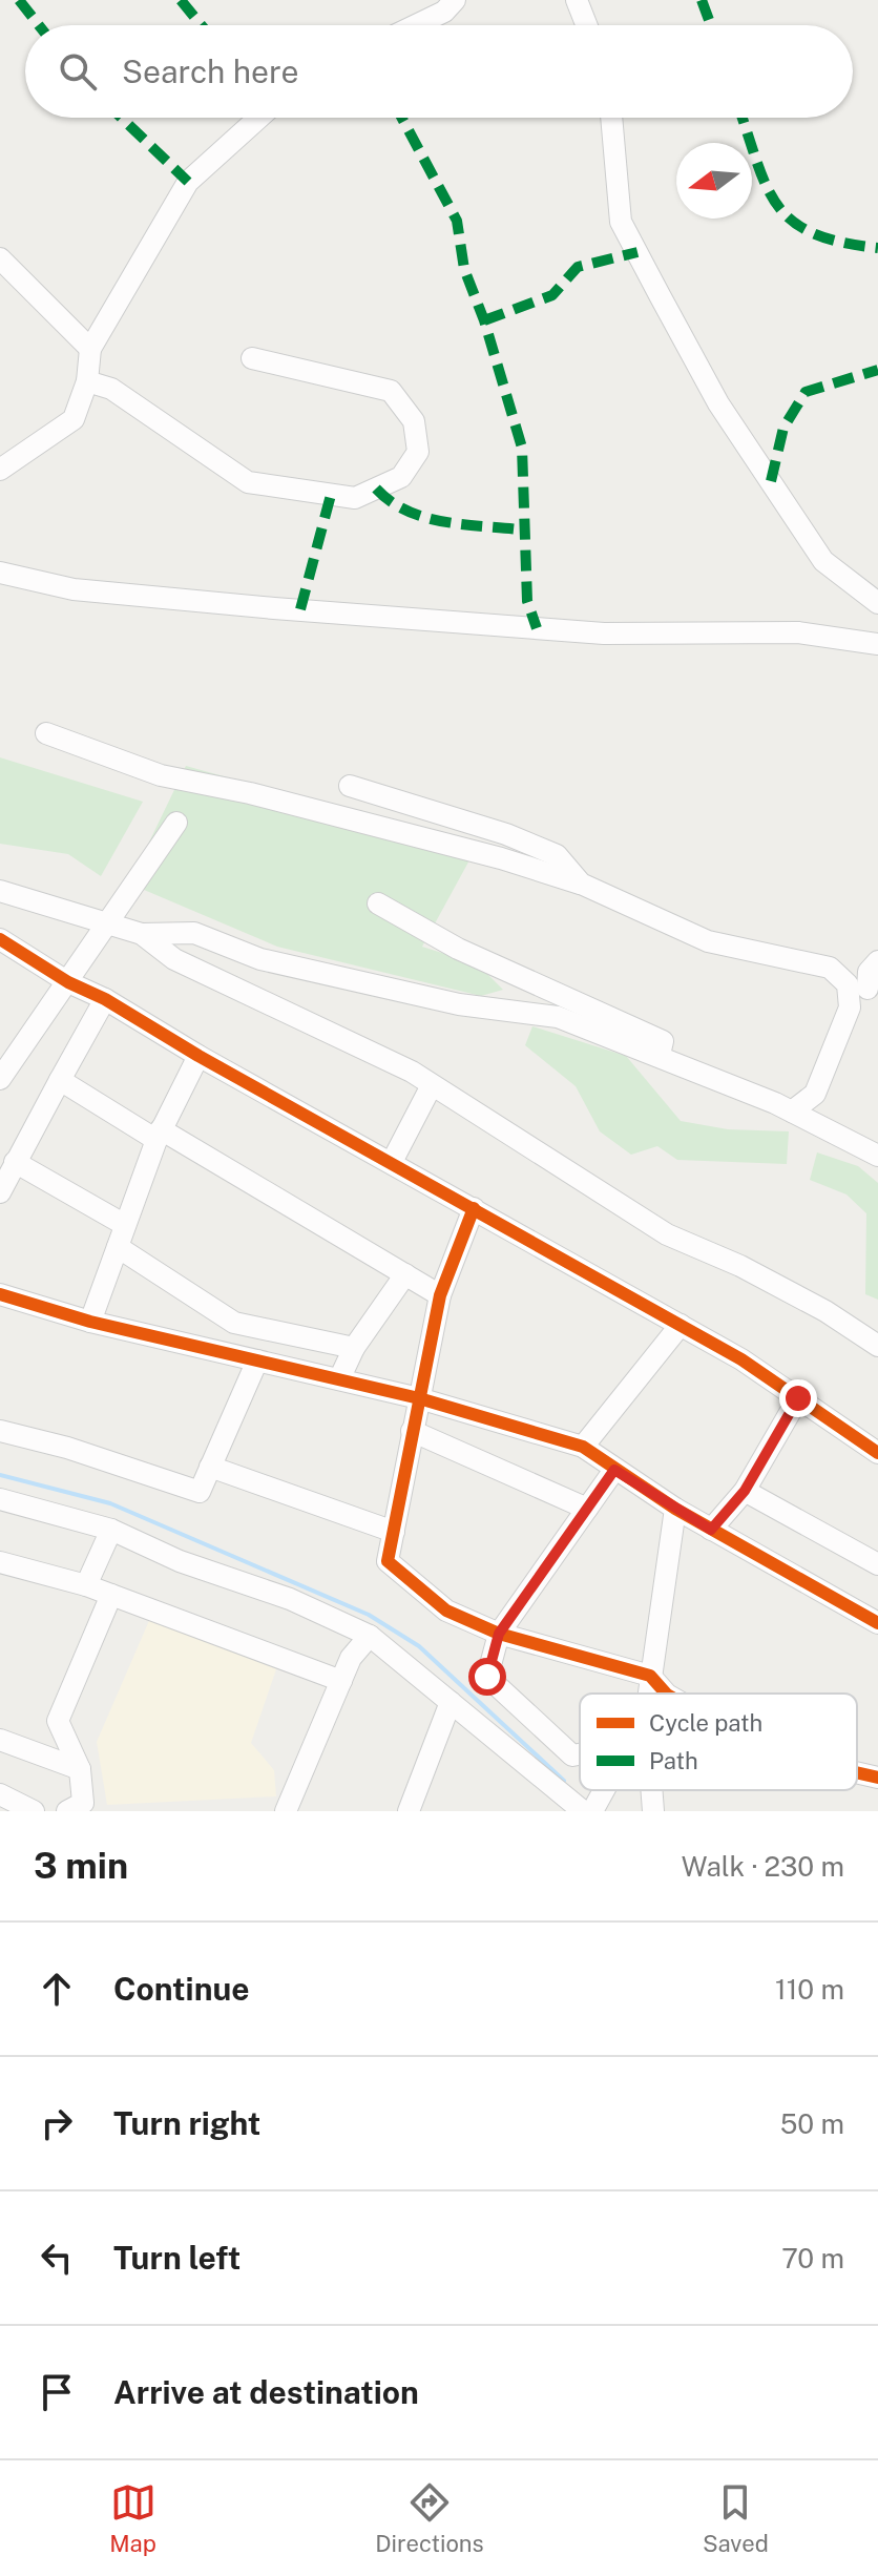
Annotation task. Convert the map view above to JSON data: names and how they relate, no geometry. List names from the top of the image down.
{
  "legend": ["Cycle path", "Path"],
  "north": "left",
  "page": {
    "search": "Search here",
    "heading": ["3 min", "Walk · 230 m"],
    "list": [
      ["Continue", "110 m"],
      ["Turn right", "50 m"],
      ["Turn left", "70 m"],
      "Arrive at destination"
    ],
    "nav": ["Map", "Directions", "Saved"]
  }
}
